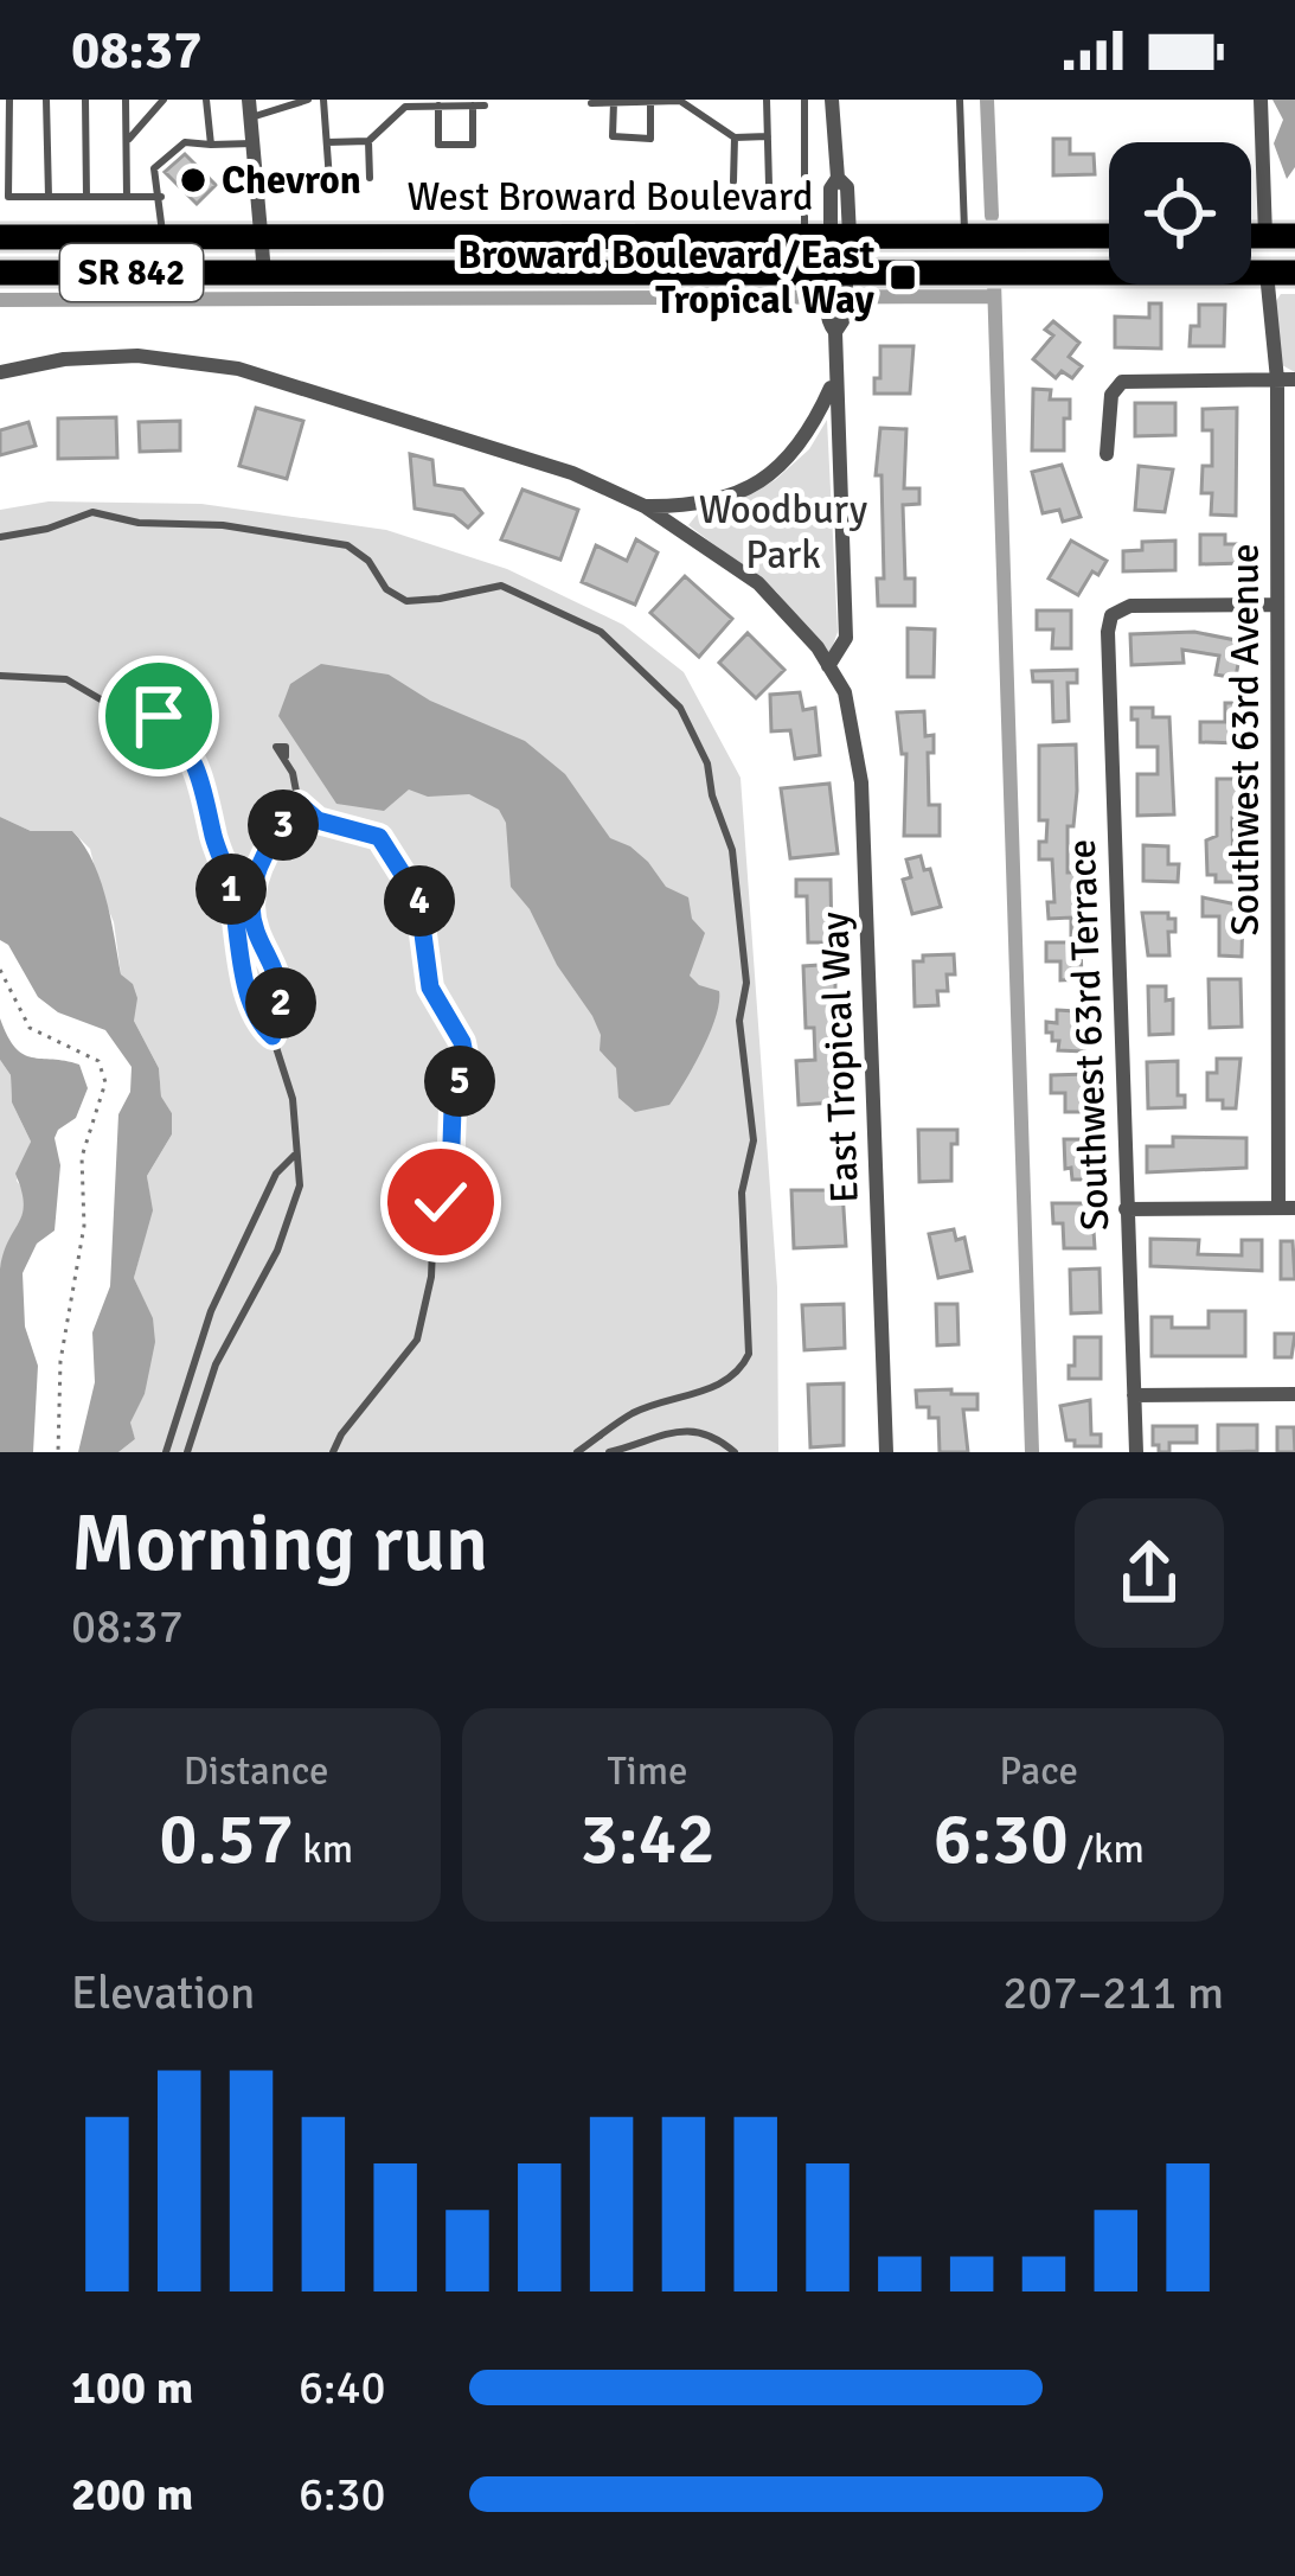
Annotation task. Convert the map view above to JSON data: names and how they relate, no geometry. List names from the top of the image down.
{
  "streets": {
    "main road": ["West Broward Boulevard", "SR 842"],
    "street": ["Southwest 63rd Avenue", "Southwest 63rd Terrace", "East Tropical Way"]
  },
  "crossings": [
    ["West Broward Boulevard", "Southwest 63rd Avenue"],
    ["West Broward Boulevard", "East Tropical Way"],
    ["Southwest 63rd Avenue", "Southwest 63rd Terrace"]
  ],
  "parks": ["Woodbury Park"],
  "places": {
    "other": ["Chevron"],
    "transit": ["Broward Boulevard/East Tropical Way"]
  },
  "page": {
    "status": "08:37",
    "pins": [
      "3",
      "1",
      "4",
      "2",
      "5"
    ],
    "heading": ["Morning run", "08:37"],
    "stats": [
      ["Distance", "0.57 km"],
      ["Time", "3:42"],
      ["Pace", "6:30 /km"]
    ],
    "chart": ["Elevation", "207–211 m"],
    "list": [
      {
        "name": "100 m",
        "note": "6:40"
      },
      {
        "name": "200 m",
        "note": "6:30"
      }
    ]
  }
}
